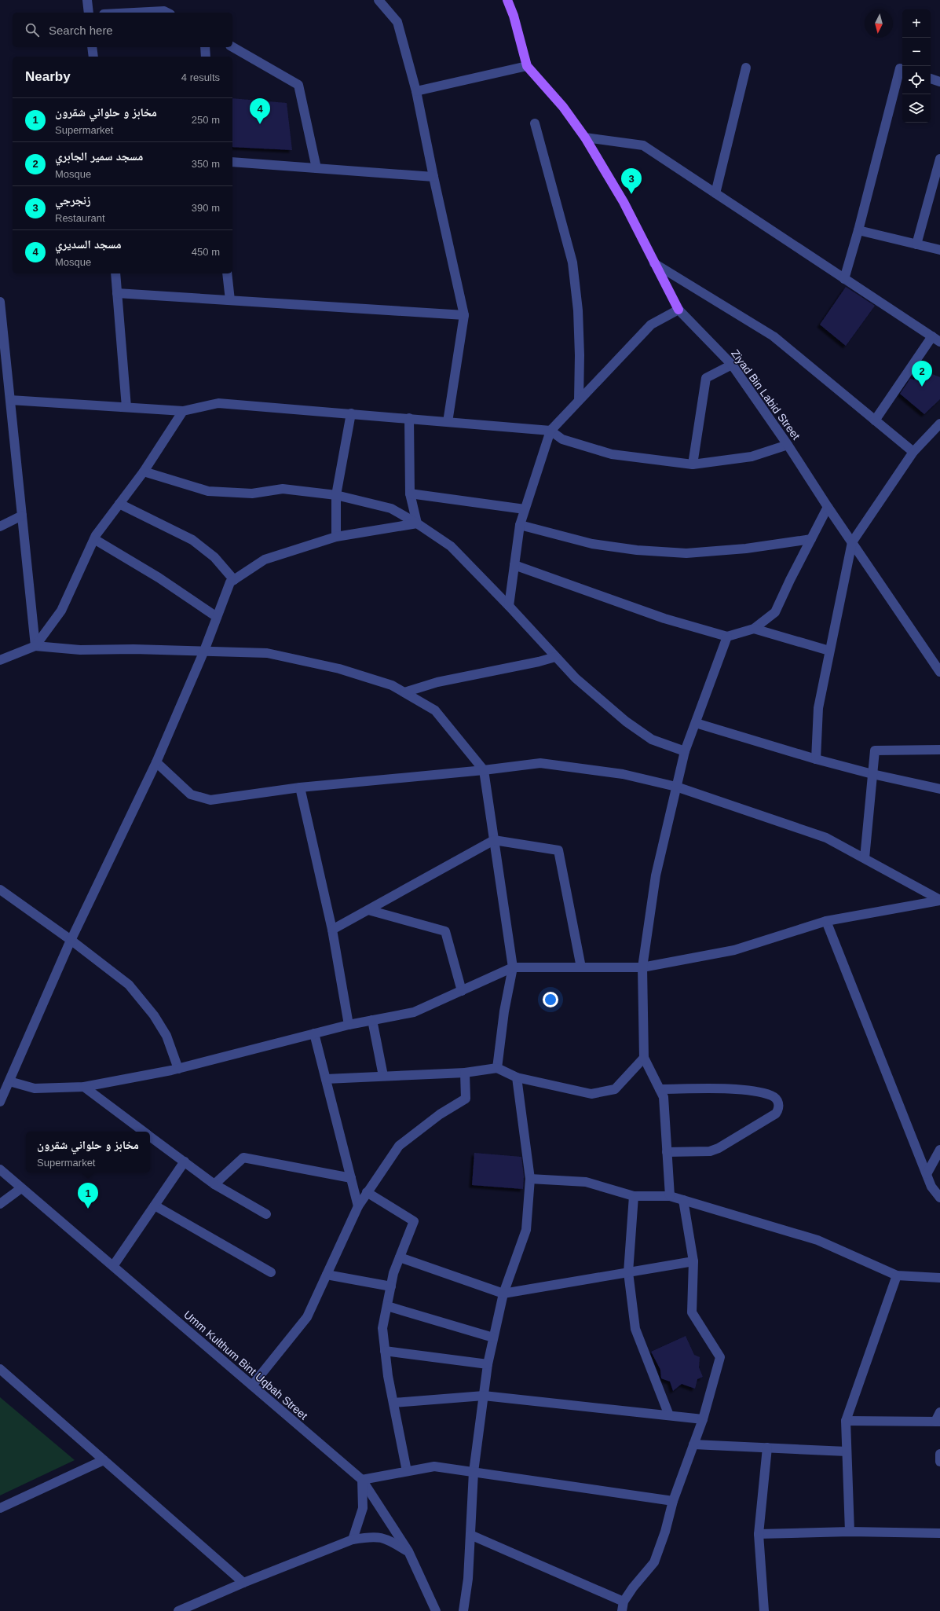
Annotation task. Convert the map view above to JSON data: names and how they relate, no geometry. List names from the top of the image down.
{
  "streets": {
    "main road": ["Ziyad Bin Labid Street"],
    "street": ["Umm Kulthum Bint Uqbah Street"]
  },
  "north": "bottom",
  "page": {
    "map_buttons": ["+", "−"],
    "search": "Search here",
    "heading": ["Nearby", "4 results"],
    "list": [
      {
        "mark": "1",
        "name": "مخابز و حلواني شقرون",
        "note": "Supermarket",
        "value": "250 m"
      },
      {
        "mark": "2",
        "name": "مسجد سمير الجابري",
        "note": "Mosque",
        "value": "350 m"
      },
      {
        "mark": "3",
        "name": "زنجرجي",
        "note": "Restaurant",
        "value": "390 m"
      },
      {
        "mark": "4",
        "name": "مسجد السديري",
        "note": "Mosque",
        "value": "450 m"
      }
    ],
    "pins": [
      "4",
      "3",
      "2",
      "1"
    ],
    "popup": ["مخابز و حلواني شقرون", "Supermarket"]
  }
}
